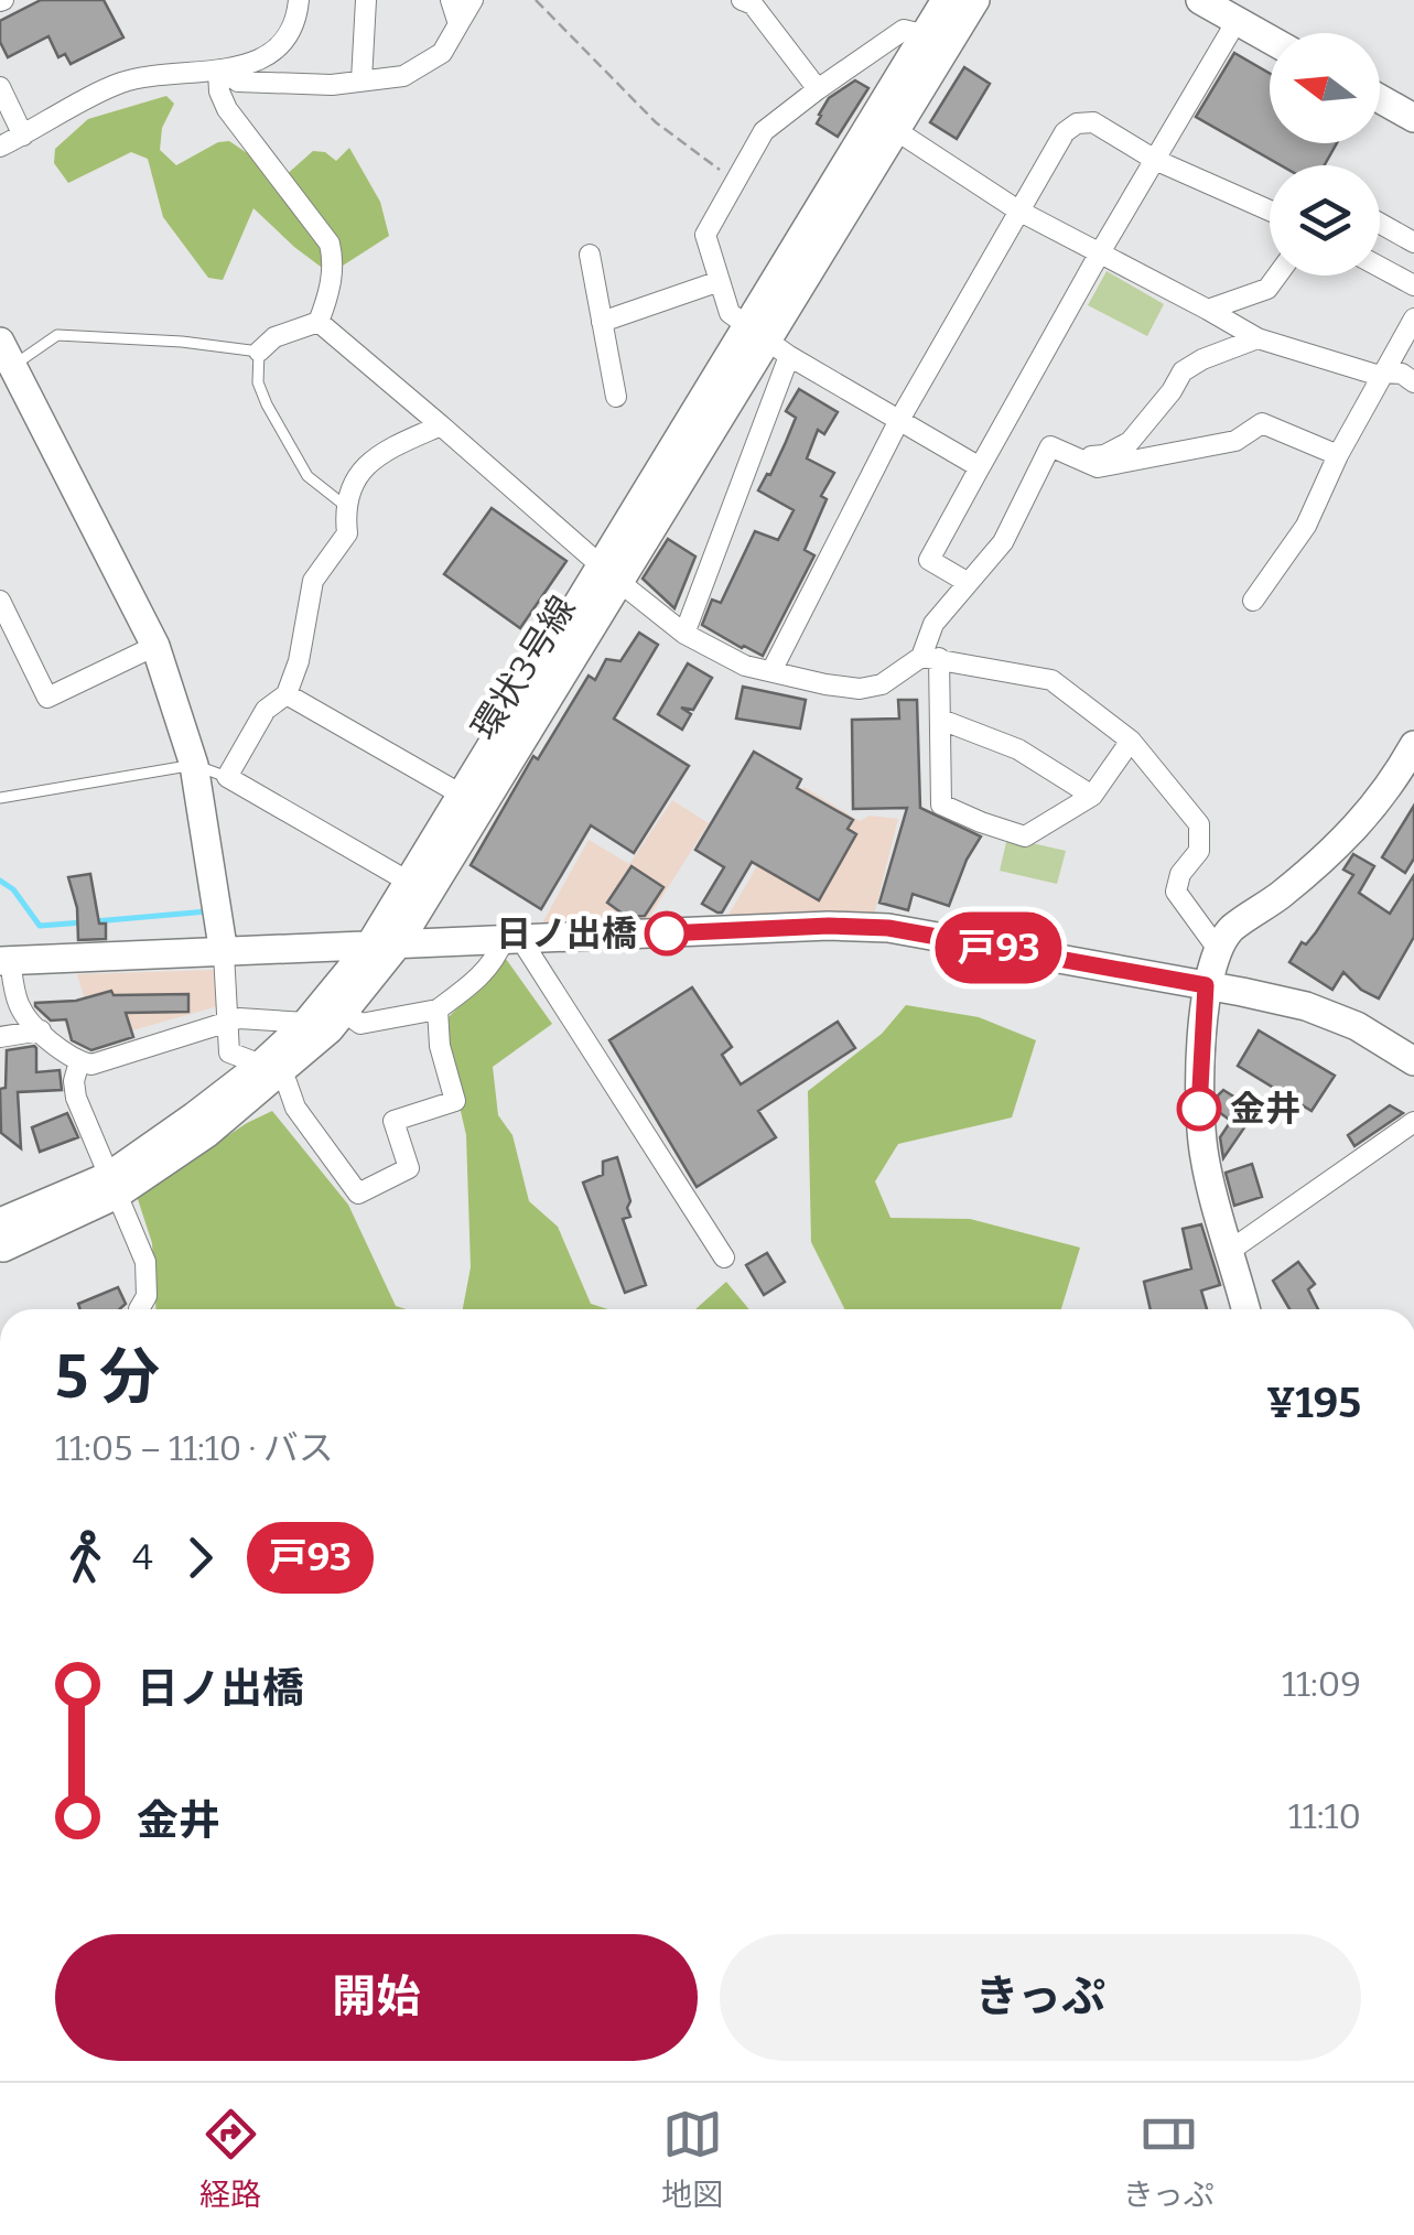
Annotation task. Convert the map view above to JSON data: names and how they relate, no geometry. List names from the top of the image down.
{
  "streets": {
    "street": ["環状3号線"]
  },
  "places": ["日ノ出橋", "金井"],
  "lines": ["bus line 戸93"],
  "north": "left",
  "page": {
    "on_map": "戸93",
    "heading": ["5 分", "11:05 – 11:10 · バス", "¥195"],
    "legs": ["4", "戸93"],
    "list": [
      {
        "name": "日ノ出橋",
        "value": "11:09"
      },
      {
        "name": "金井",
        "value": "11:10"
      }
    ],
    "buttons": ["開始", "きっぷ"],
    "tabs": ["経路", "地図", "きっぷ"]
  }
}
